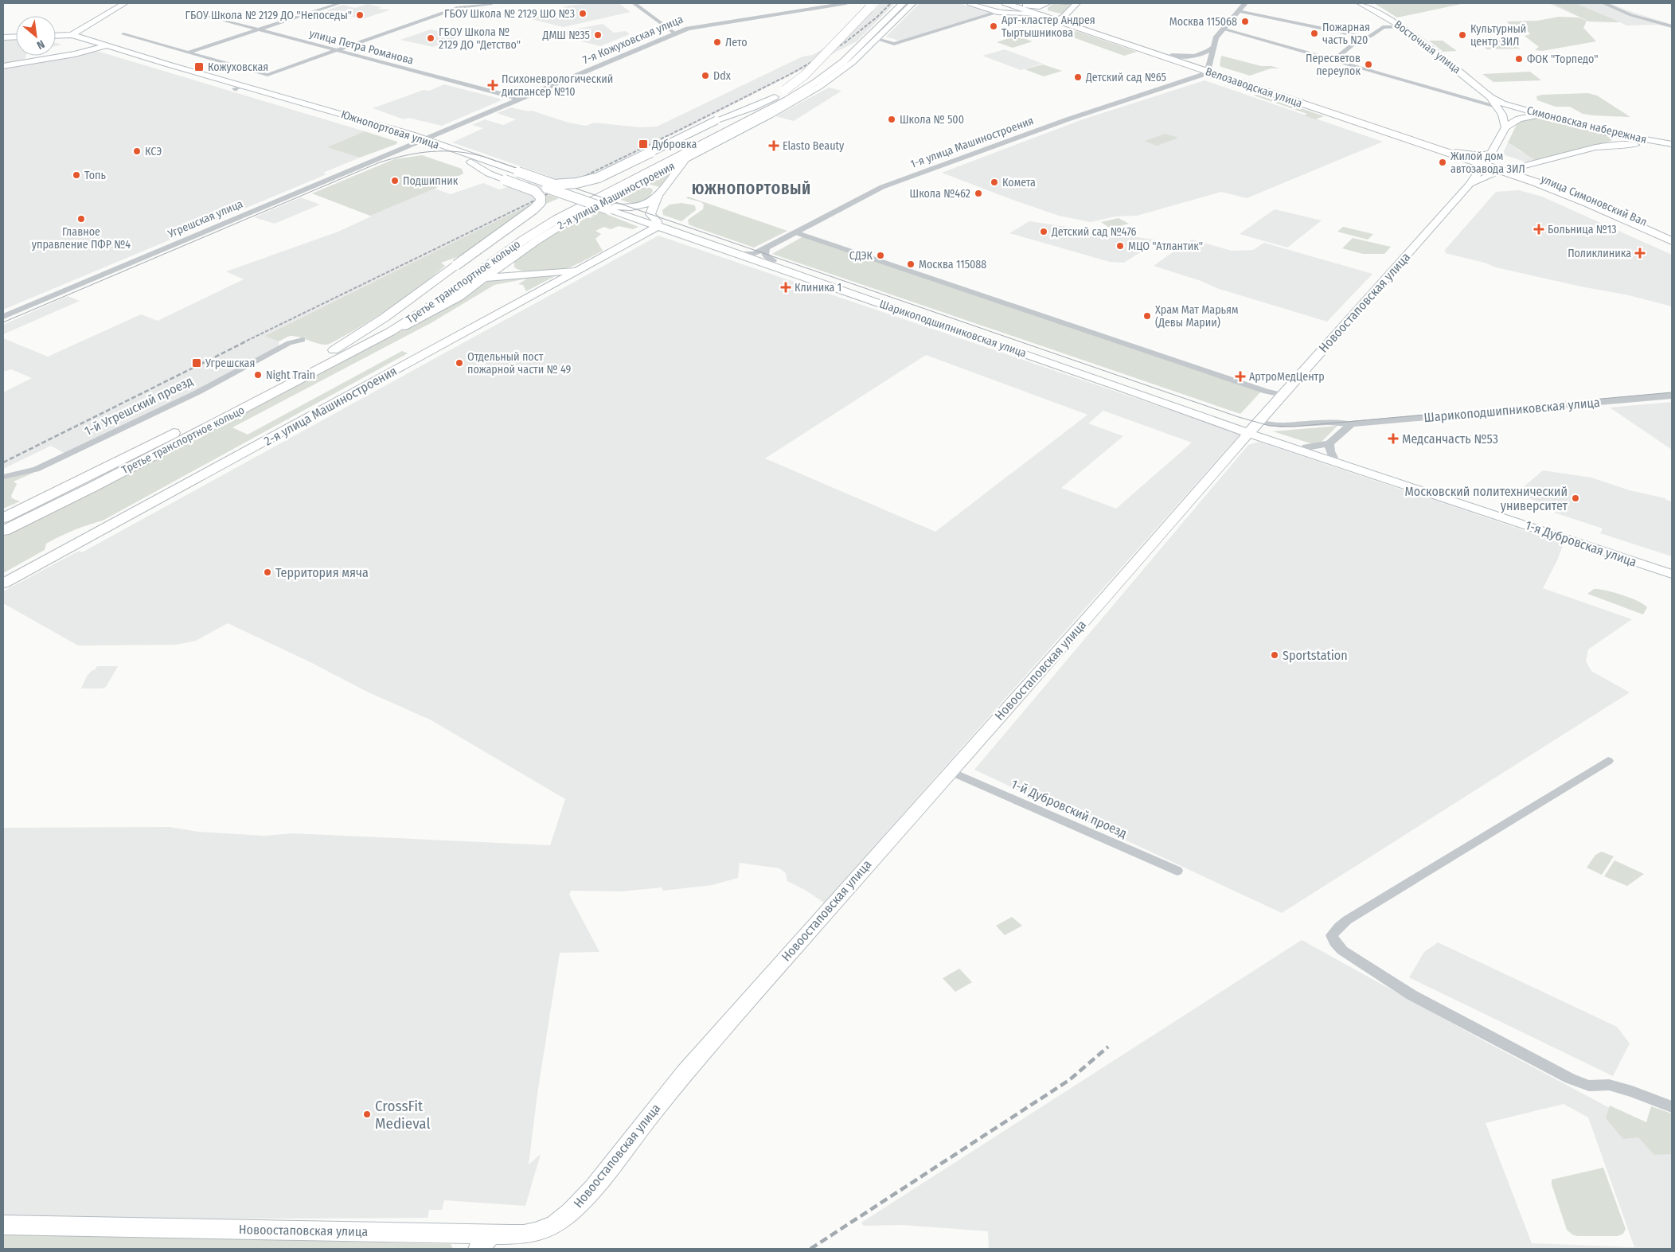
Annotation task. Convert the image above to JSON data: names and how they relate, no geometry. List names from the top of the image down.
{
  "streets": {
    "main road": [
      "Восточная улица",
      "Велозаводская улица",
      "Симоновская набережная",
      "Южнопортовая улица",
      "2-я улица Машиностроения",
      "улица Симоновский Вал",
      "Третье транспортное кольцо",
      "Новоостаповская улица",
      "Шарикоподшипниковская улица",
      "1-я Дубровская улица"
    ],
    "street": [
      "7-я Кожуховская улица",
      "улица Петра Романова",
      "1-я улица Машиностроения",
      "Угрешская улица",
      "1-й Угрешский проезд",
      "1-й Дубровский проезд"
    ]
  },
  "crossings": [
    ["7-я Кожуховская улица", "улица Петра Романова"],
    ["7-я Кожуховская улица", "Южнопортовая улица"],
    ["7-я Кожуховская улица", "Угрешская улица"],
    ["Восточная улица", "Симоновская набережная"],
    ["Велозаводская улица", "1-я улица Машиностроения"],
    ["Велозаводская улица", "улица Симоновский Вал"],
    ["Велозаводская улица", "Новоостаповская улица"],
    ["Южнопортовая улица", "2-я улица Машиностроения"],
    ["Южнопортовая улица", "Угрешская улица"],
    ["Южнопортовая улица", "Шарикоподшипниковская улица"],
    ["1-я улица Машиностроения", "Шарикоподшипниковская улица"],
    ["2-я улица Машиностроения", "Третье транспортное кольцо"],
    ["2-я улица Машиностроения", "Шарикоподшипниковская улица"],
    ["улица Симоновский Вал", "Новоостаповская улица"],
    ["Новоостаповская улица", "Шарикоподшипниковская улица"],
    ["Новоостаповская улица", "1-я Дубровская улица"],
    ["Новоостаповская улица", "1-й Дубровский проезд"],
    ["Шарикоподшипниковская улица", "1-я Дубровская улица"]
  ],
  "districts": ["ЮЖНОПОРТОВЫЙ"],
  "places": {
    "other": [
      "ГБОУ Школа № 2129 ШО №3",
      "ГБОУ Школа № 2129 ДО \"Непоседы\"",
      "Москва 115068",
      "Арт-кластер Андрея Тыртышникова",
      "Пожарная часть N20",
      "ДМШ №35",
      "Культурный центр ЗИЛ",
      "ГБОУ Школа № 2129 ДО \"Детство\"",
      "Лето",
      "ФОК \"Торпедо\"",
      "Пересветов переулок",
      "Ddx",
      "Детский сад №65",
      "Школа № 500",
      "КСЭ",
      "Жилой дом автозавода ЗИЛ",
      "Топь",
      "Подшипник",
      "Комета",
      "Школа №462",
      "Главное управление ПФР №4",
      "Детский сад №476",
      "МЦО \"Атлантик\"",
      "СДЭК",
      "Москва 115088",
      "Храм Мат Марьям (Девы Марии)",
      "Отдельный пост пожарной части № 49",
      "Night Train",
      "Московский политехнический университет",
      "Территория мяча",
      "Sportstation",
      "CrossFit Medieval"
    ],
    "transit": ["Кожуховская", "Дубровка", "Угрешская"],
    "health": [
      "Психоневрологический диспансер №10",
      "Elasto Beauty",
      "Больница №13",
      "Поликлиника",
      "Клиника 1",
      "АртроМедЦентр",
      "Медсанчасть №53"
    ]
  },
  "north": "bottom right"
}
